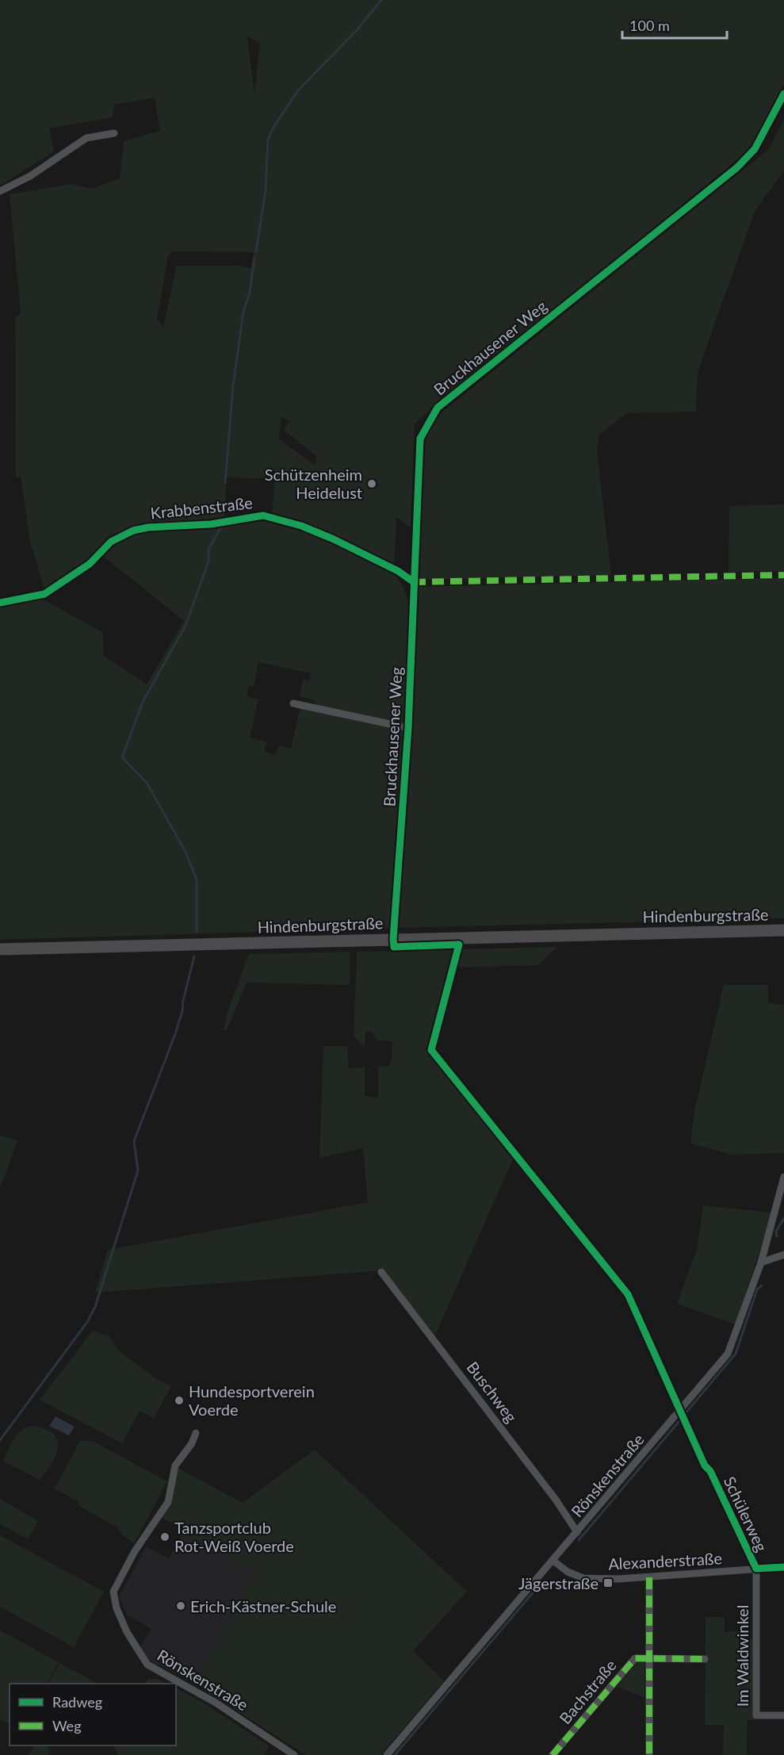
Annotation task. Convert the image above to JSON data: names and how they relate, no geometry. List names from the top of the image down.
{
  "streets": {
    "main road": ["Hindenburgstraße"],
    "street": [
      "Bruckhausener Weg",
      "Krabbenstraße",
      "Buschweg",
      "Rönskenstraße",
      "Schülerweg",
      "Alexanderstraße",
      "Im Waldwinkel",
      "Bachstraße"
    ]
  },
  "crossings": [
    ["Bruckhausener Weg", "Krabbenstraße"],
    ["Bruckhausener Weg", "Hindenburgstraße"],
    ["Buschweg", "Rönskenstraße"],
    ["Rönskenstraße", "Alexanderstraße"],
    ["Schülerweg", "Alexanderstraße"],
    ["Schülerweg", "Im Waldwinkel"],
    ["Alexanderstraße", "Im Waldwinkel"]
  ],
  "places": {
    "other": [
      "Schützenheim Heidelust",
      "Hundesportverein Voerde",
      "Tanzsportclub Rot-Weiß Voerde",
      "Erich-Kästner-Schule"
    ],
    "transit": ["Jägerstraße"]
  },
  "legend": ["Radweg", "Weg"],
  "scale_bar": "100 m"
}
